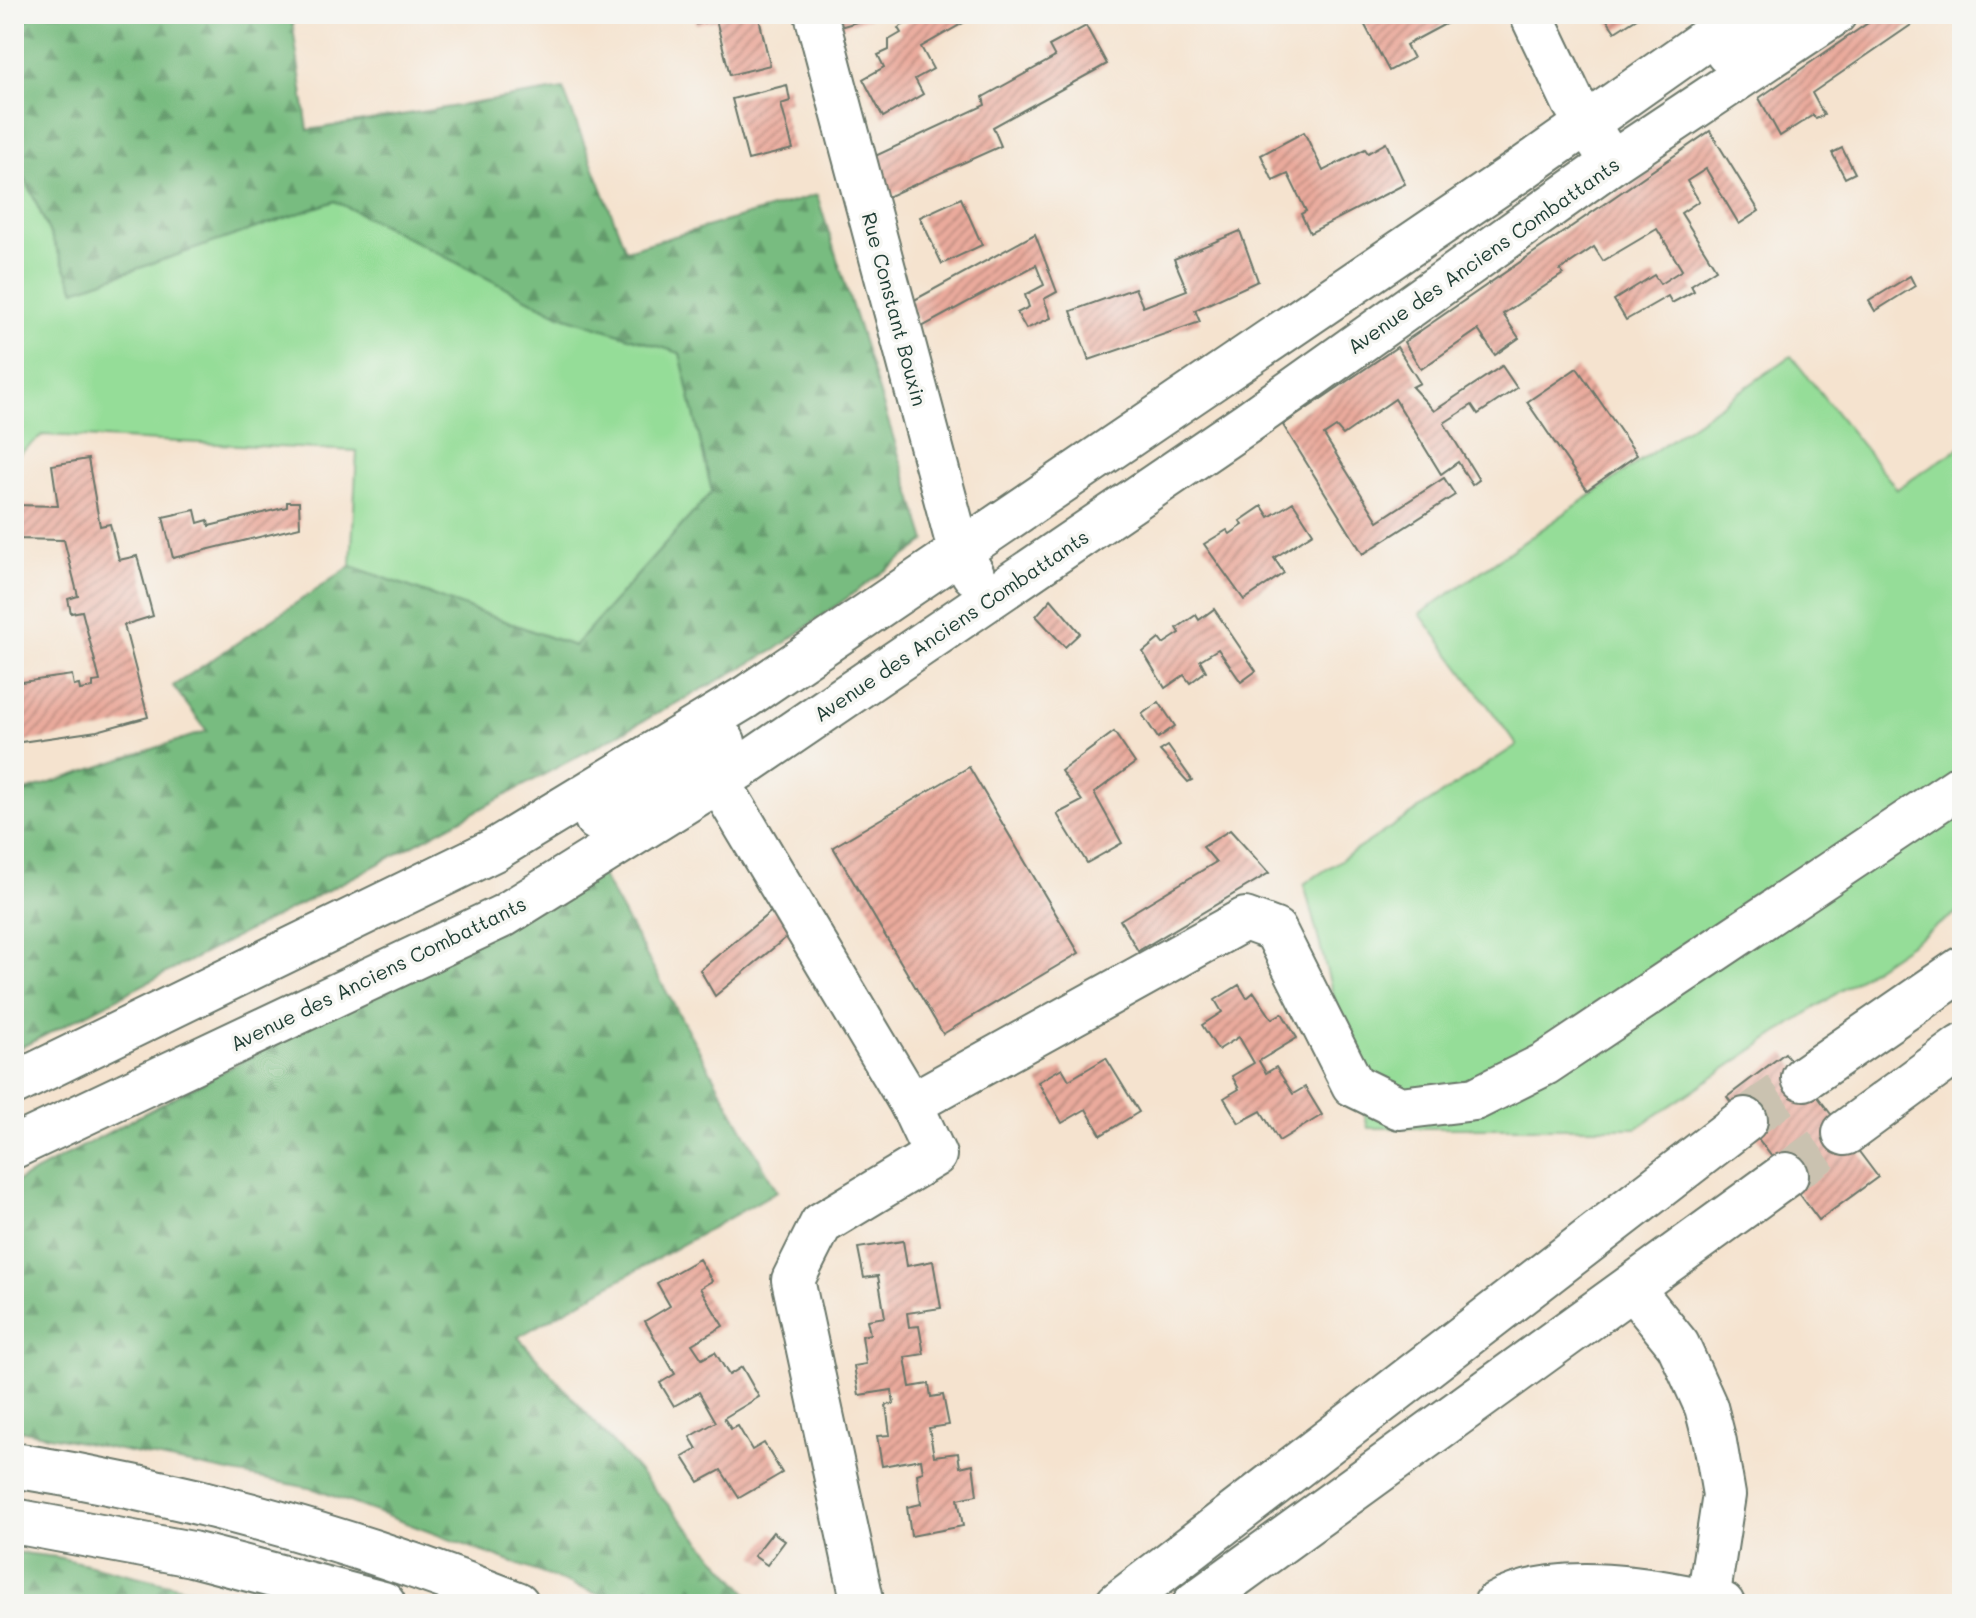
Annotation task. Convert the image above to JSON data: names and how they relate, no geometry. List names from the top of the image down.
{
  "streets": {
    "street": ["Avenue des Anciens Combattants", "Rue Constant Bouxin"]
  },
  "crossings": [
    ["Avenue des Anciens Combattants", "Rue Constant Bouxin"]
  ]
}
